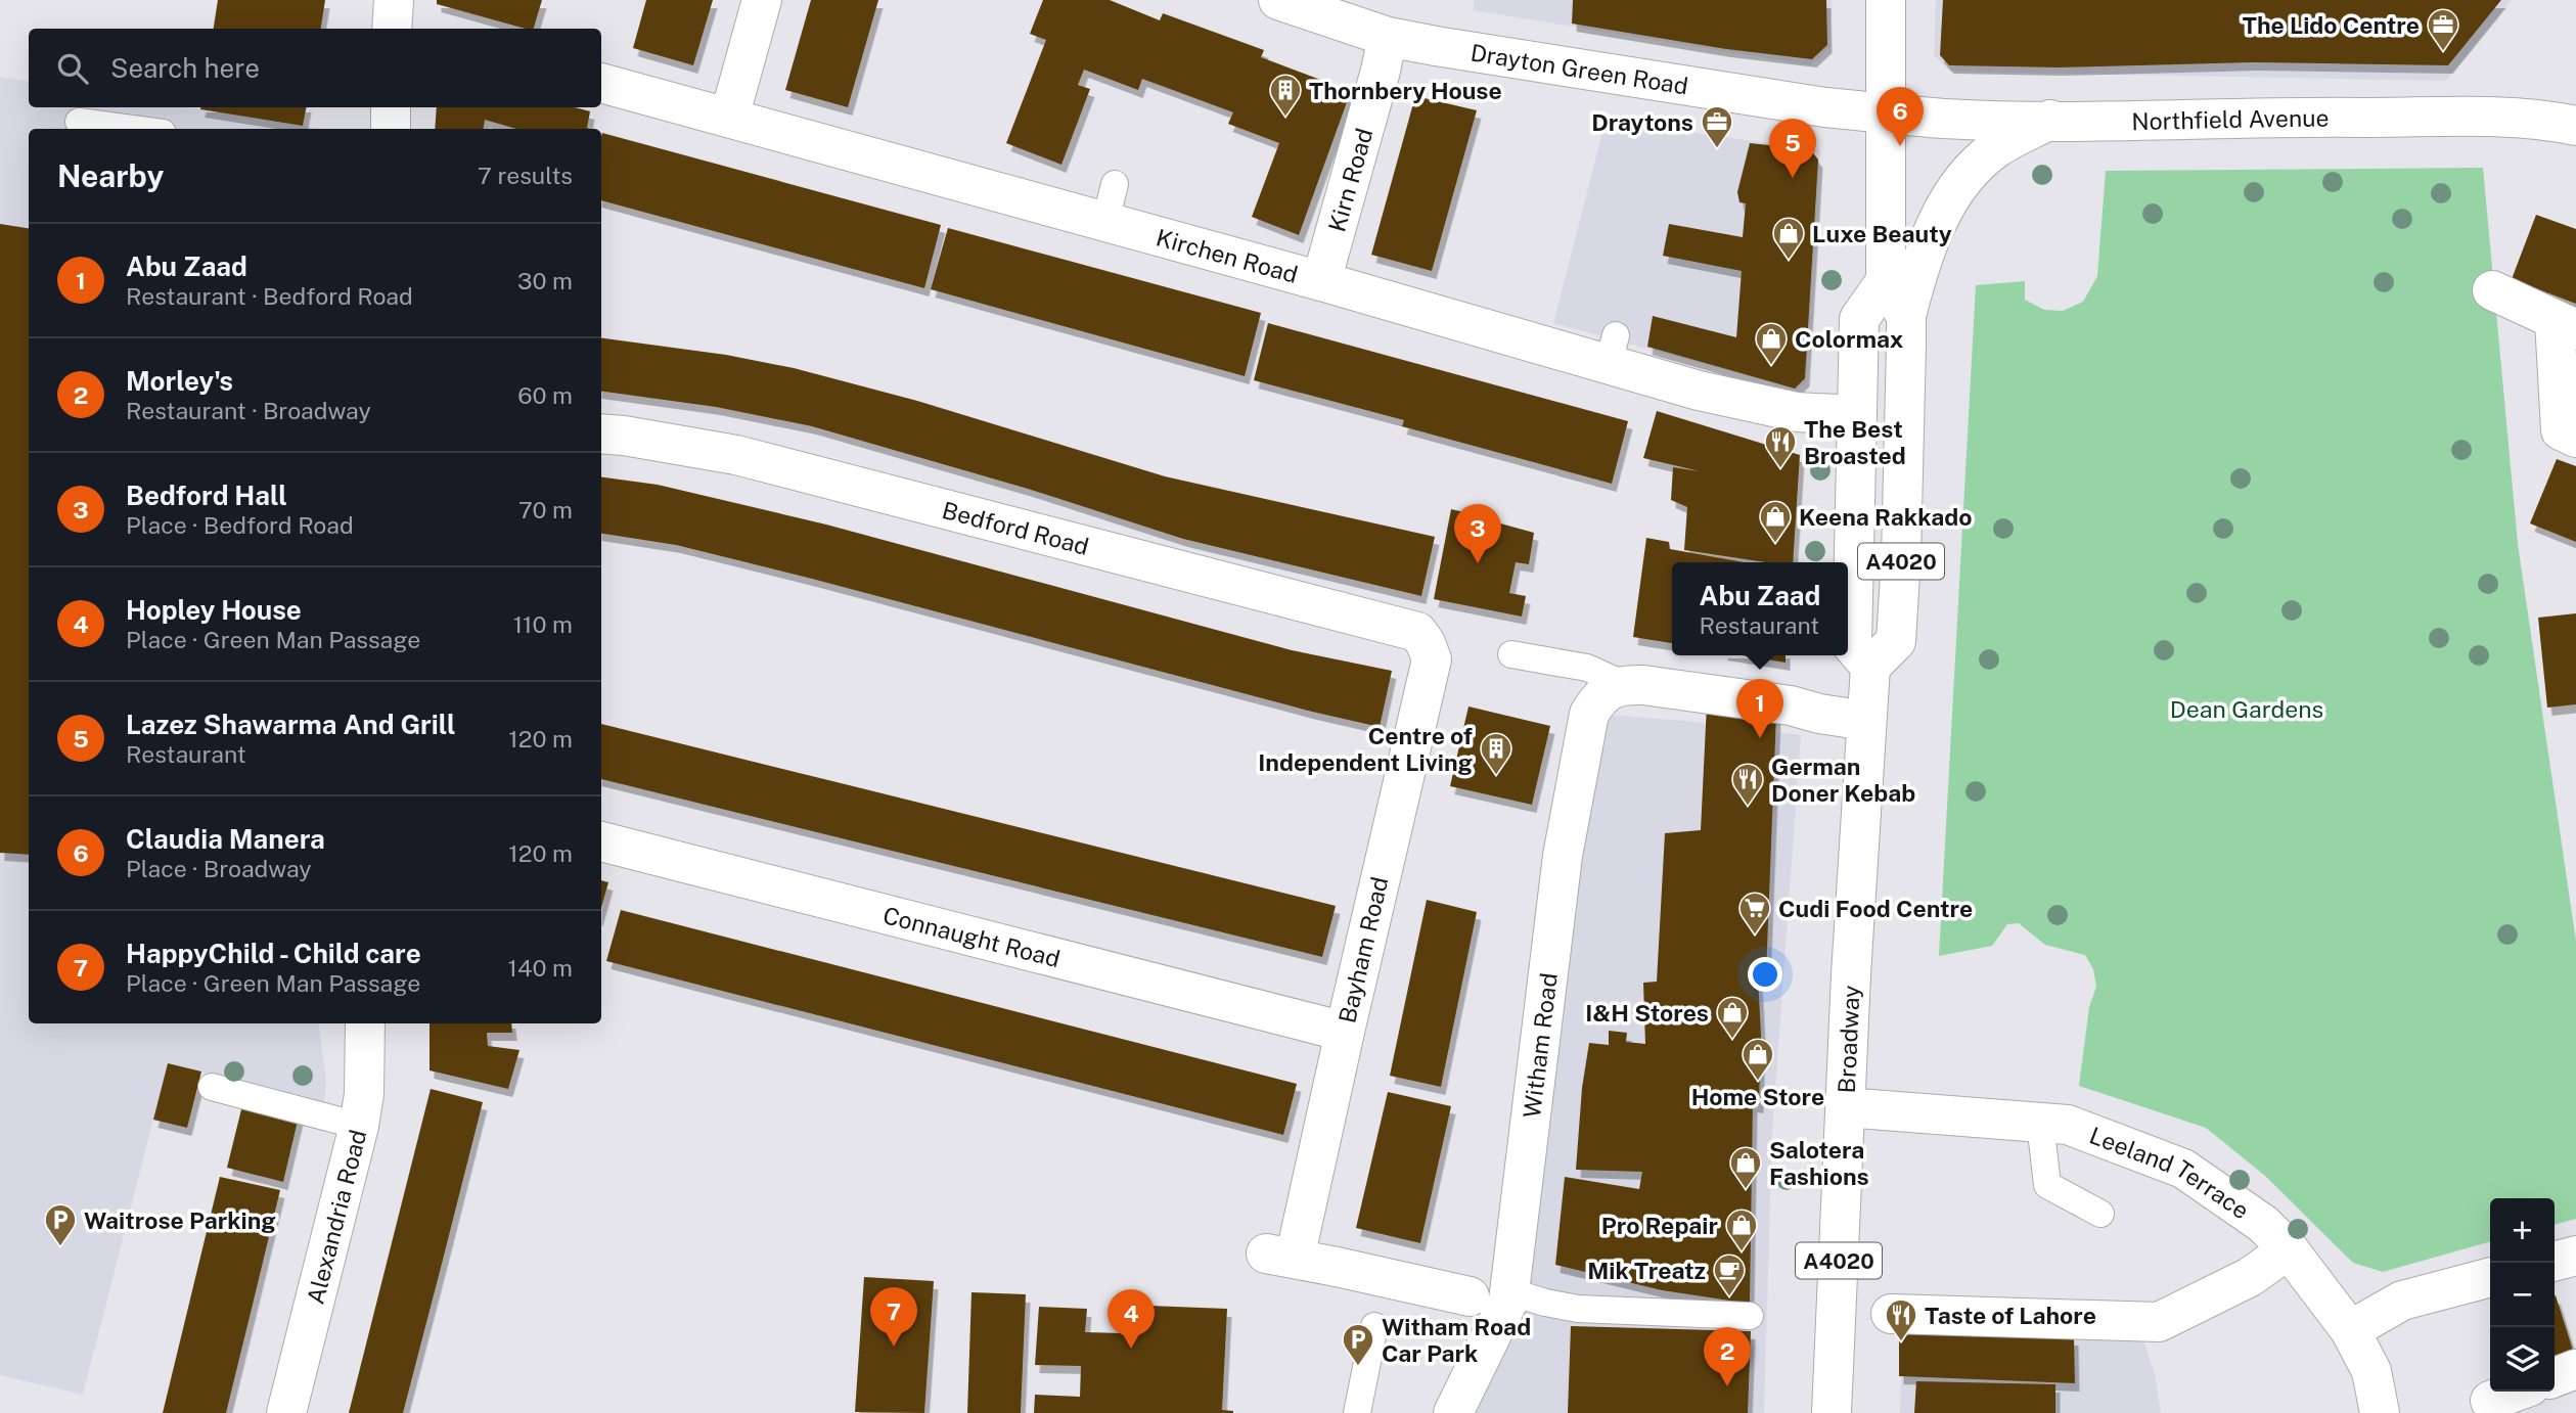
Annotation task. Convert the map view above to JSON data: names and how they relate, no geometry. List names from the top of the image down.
{
  "streets": {
    "street": [
      "Drayton Green Road",
      "Northfield Avenue",
      "Kirn Road",
      "Kirchen Road",
      "Bedford Road",
      "A4020",
      "Connaught Road",
      "Bayham Road",
      "Broadway",
      "Witham Road",
      "Leeland Terrace",
      "Alexandria Road"
    ]
  },
  "crossings": [
    ["Drayton Green Road", "Northfield Avenue"],
    ["Drayton Green Road", "Kirn Road"],
    ["Kirn Road", "Kirchen Road"],
    ["Kirchen Road", "A4020"],
    ["Bedford Road", "Bayham Road"],
    ["A4020", "Broadway"],
    ["Connaught Road", "Bayham Road"],
    ["Broadway", "Leeland Terrace"]
  ],
  "parks": ["Dean Gardens"],
  "places": {
    "office": ["The Lido Centre", "Draytons"],
    "building": ["Thornbery House", "Centre of Independent Living"],
    "shop": [
      "Luxe Beauty",
      "Colormax",
      "Keena Rakkado",
      "I&H Stores",
      "Home Store",
      "Salotera Fashions",
      "Pro Repair"
    ],
    "restaurant": ["The Best Broasted", "German Doner Kebab", "Taste of Lahore"],
    "supermarket": ["Cudi Food Centre"],
    "parking": ["Waitrose Parking", "Witham Road Car Park"],
    "cafe": ["Mik Treatz"]
  },
  "page": {
    "search": "Search here",
    "pins": [
      "6",
      "5",
      "3",
      "1",
      "7",
      "4",
      "2"
    ],
    "heading": ["Nearby", "7 results"],
    "list": [
      {
        "mark": "1",
        "name": "Abu Zaad",
        "note": "Restaurant · Bedford Road",
        "value": "30 m"
      },
      {
        "mark": "2",
        "name": "Morley's",
        "note": "Restaurant · Broadway",
        "value": "60 m"
      },
      {
        "mark": "3",
        "name": "Bedford Hall",
        "note": "Place · Bedford Road",
        "value": "70 m"
      },
      {
        "mark": "4",
        "name": "Hopley House",
        "note": "Place · Green Man Passage",
        "value": "110 m"
      },
      {
        "mark": "5",
        "name": "Lazez Shawarma And Grill",
        "note": "Restaurant",
        "value": "120 m"
      },
      {
        "mark": "6",
        "name": "Claudia Manera",
        "note": "Place · Broadway",
        "value": "120 m"
      },
      {
        "mark": "7",
        "name": "HappyChild - Child care",
        "note": "Place · Green Man Passage",
        "value": "140 m"
      }
    ],
    "popup": ["Abu Zaad", "Restaurant"],
    "map_buttons": ["+", "−"]
  }
}
